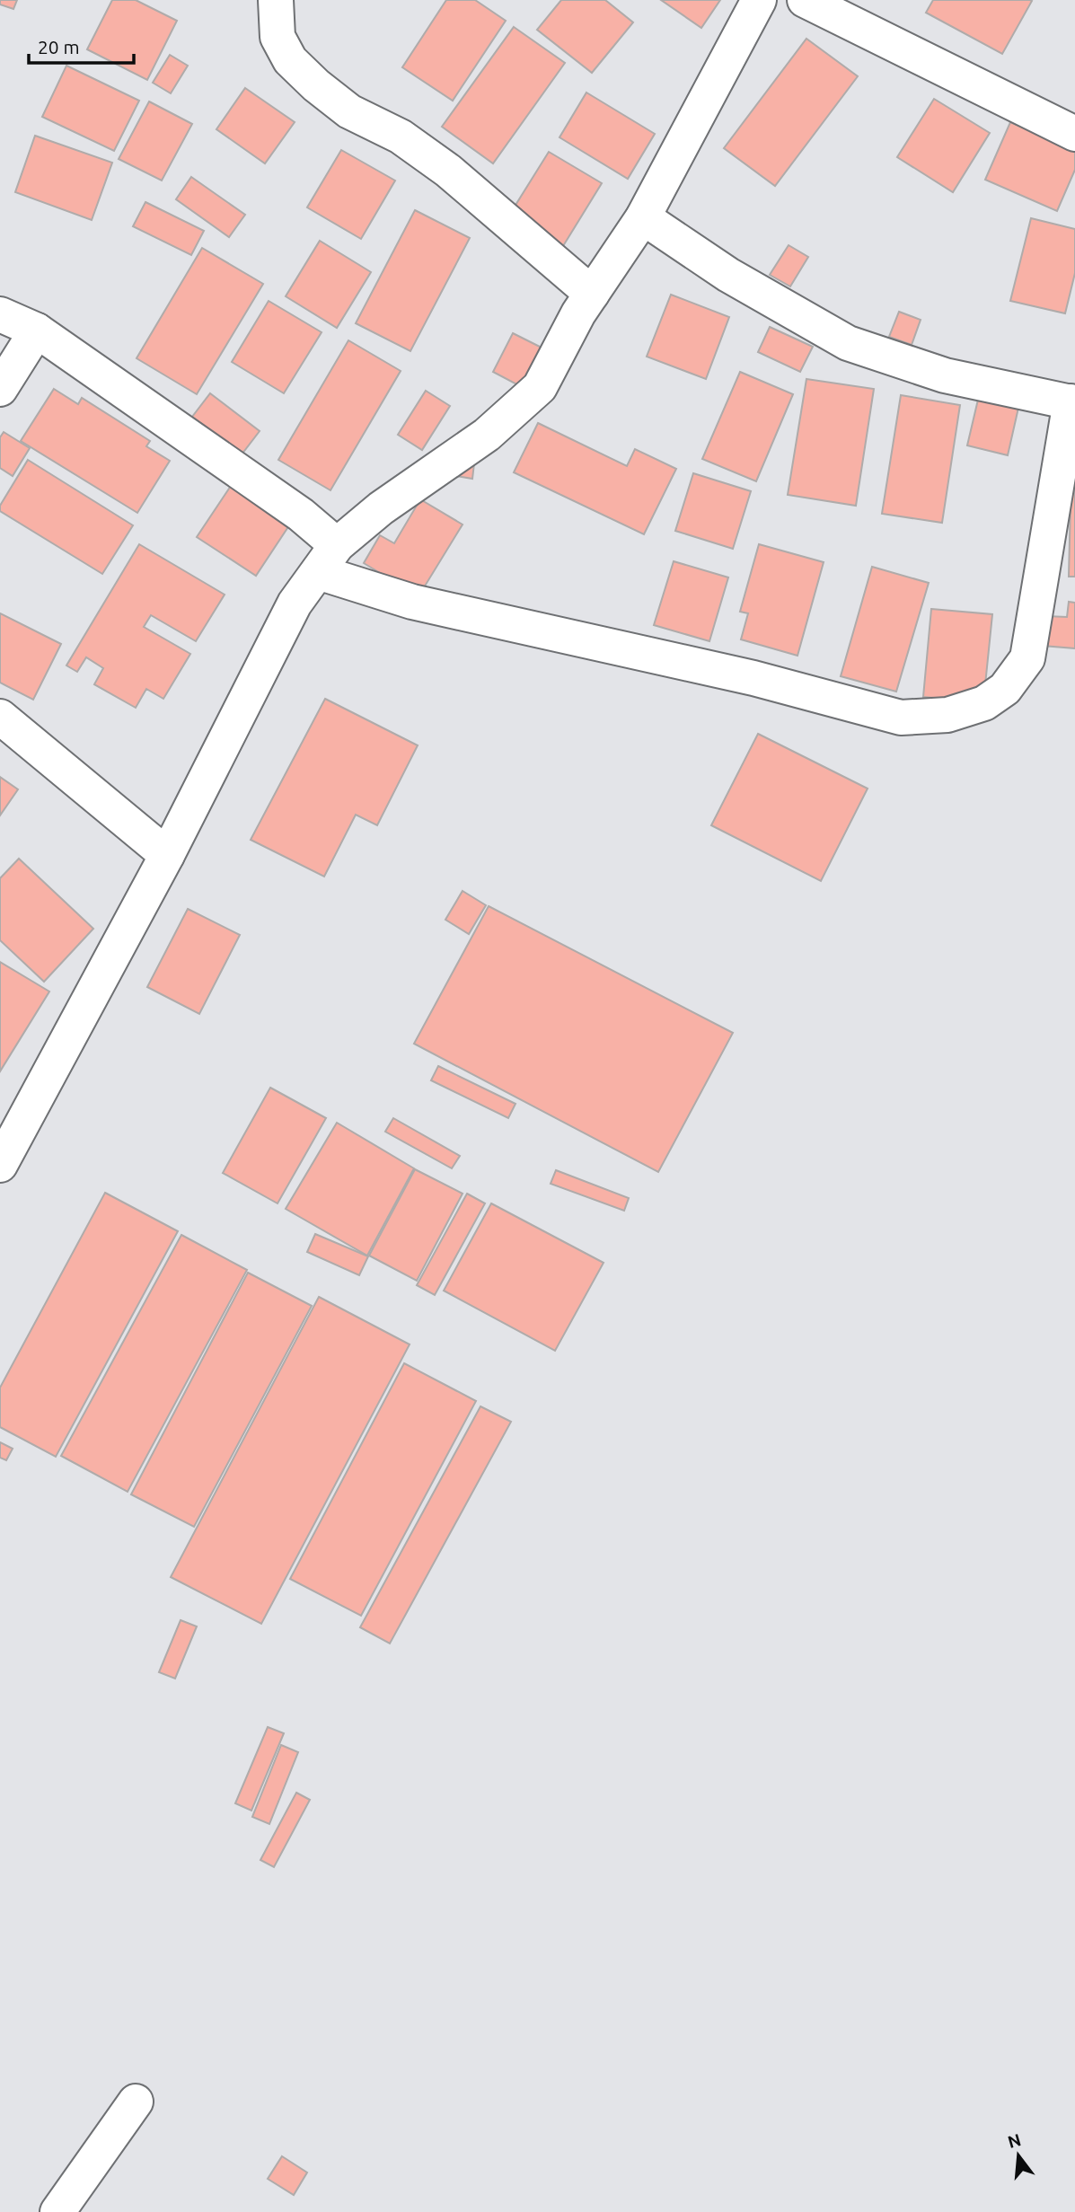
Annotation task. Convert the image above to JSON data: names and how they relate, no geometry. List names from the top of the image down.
{
  "scale_bar": "20 m",
  "north": "top"
}
